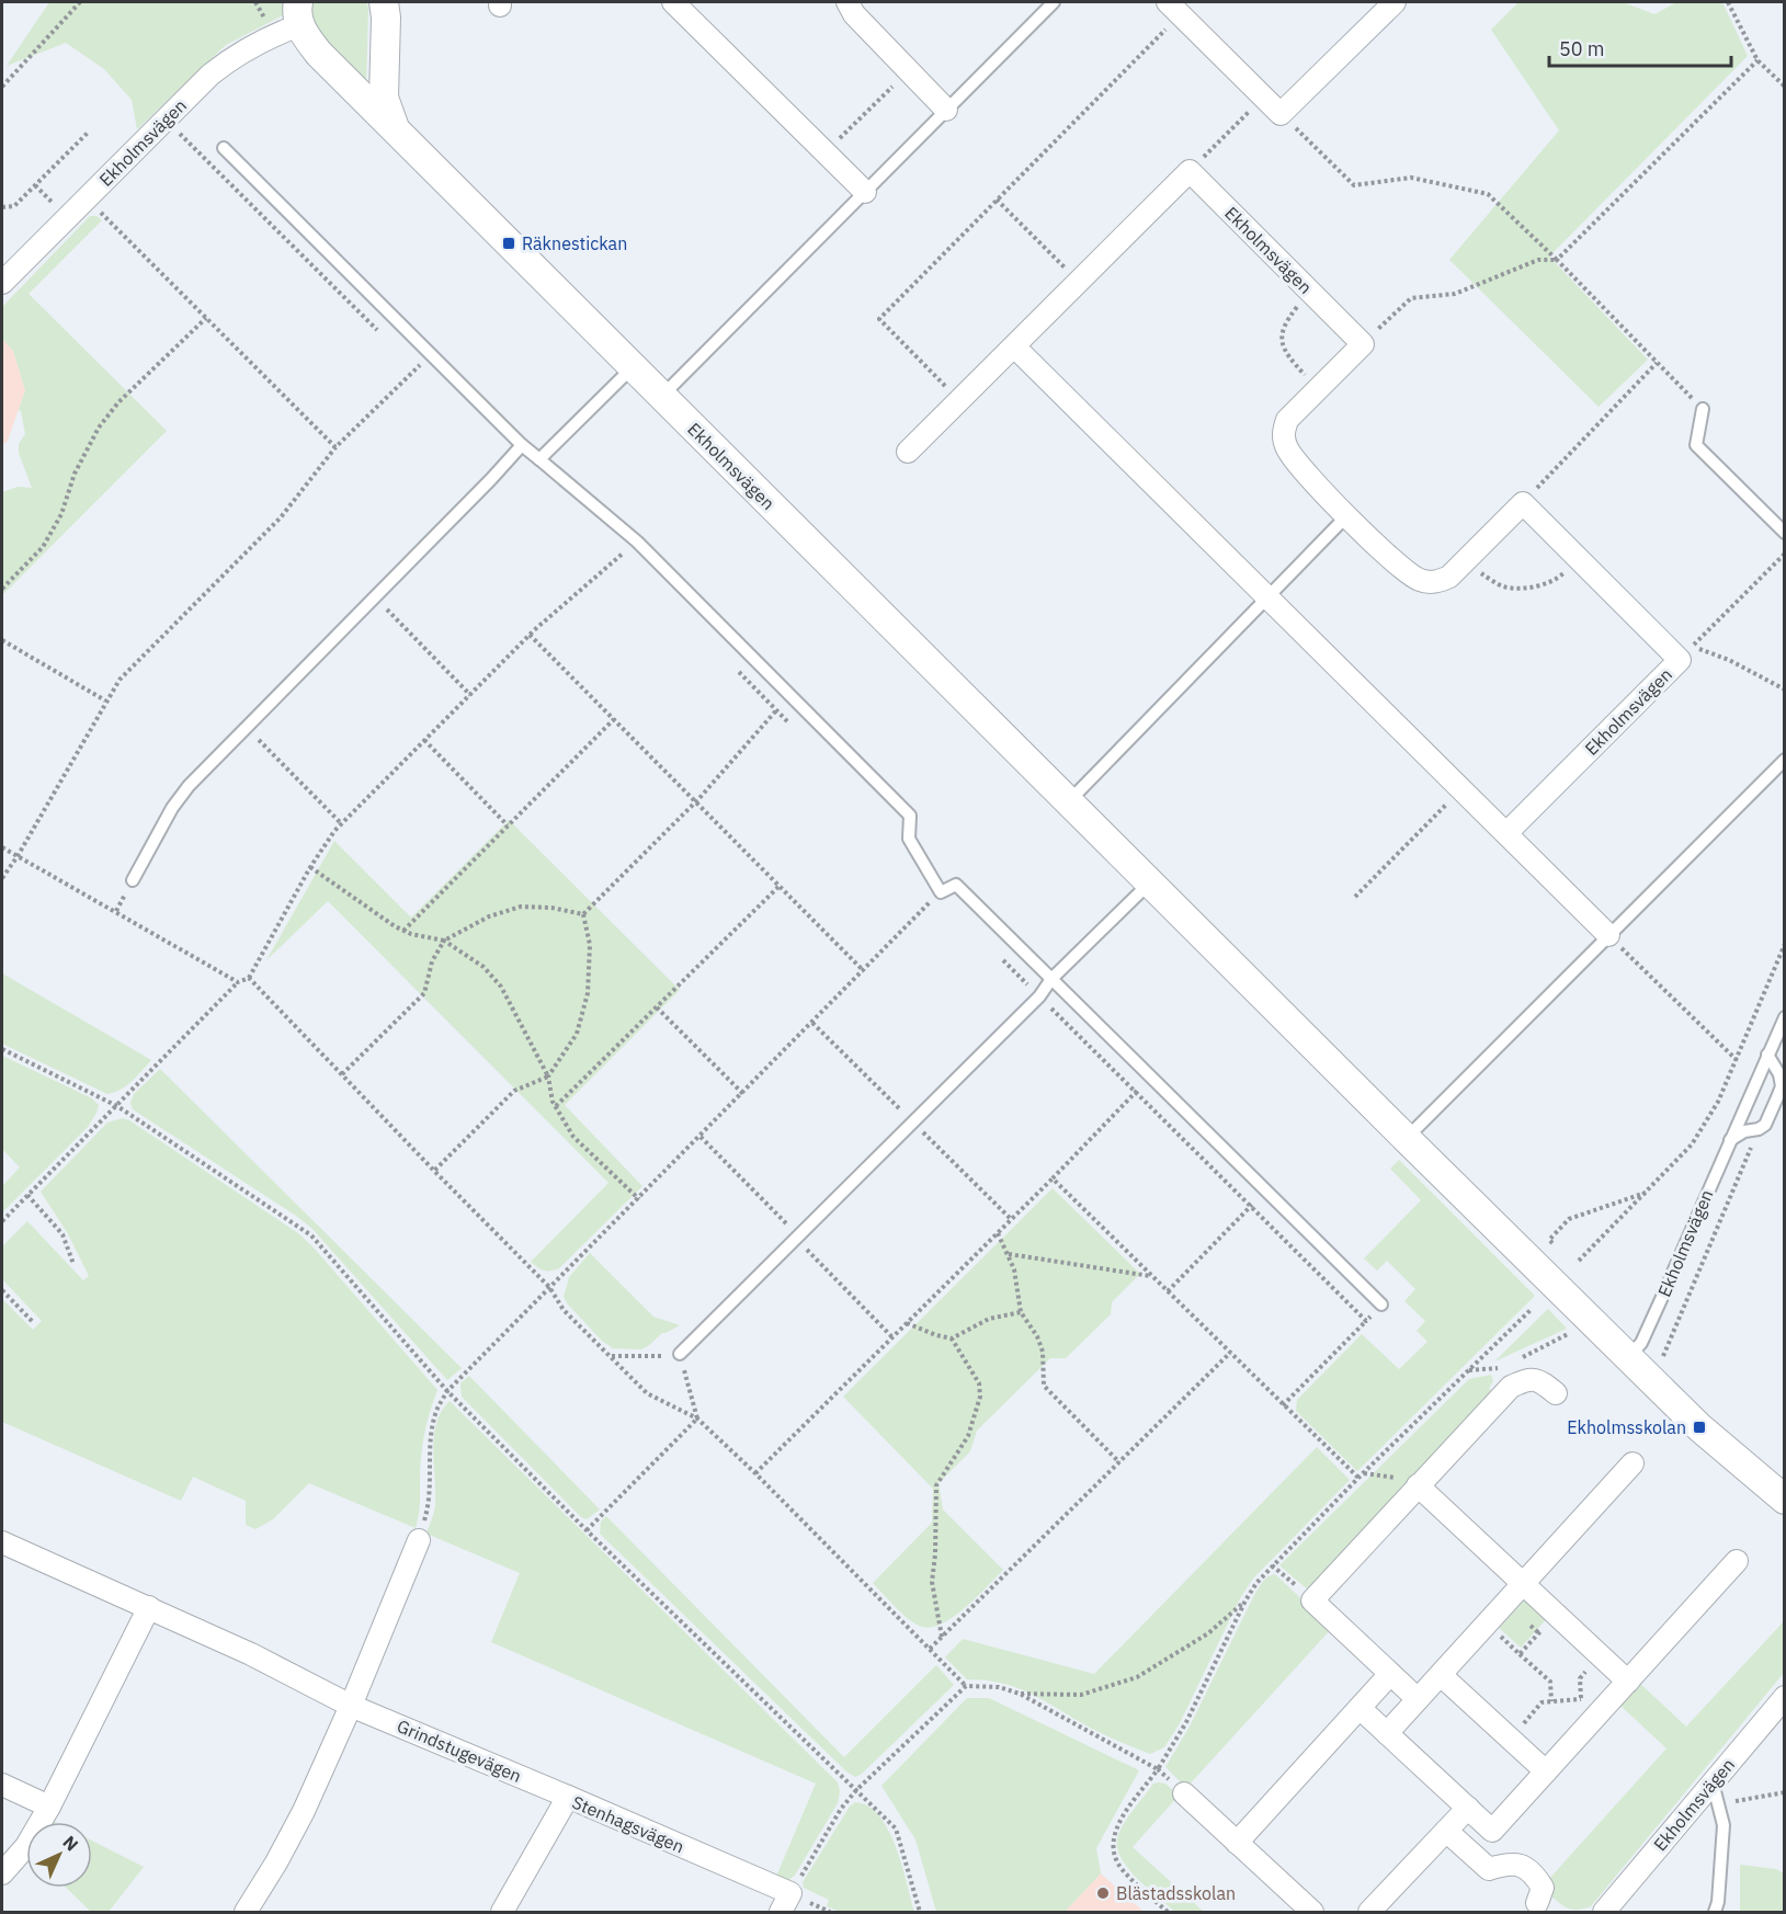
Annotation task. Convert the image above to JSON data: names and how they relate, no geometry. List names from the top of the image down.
{
  "streets": {
    "street": ["Ekholmsvägen", "Grindstugevägen", "Stenhagsvägen"]
  },
  "crossings": [
    ["Grindstugevägen", "Stenhagsvägen"]
  ],
  "places": {
    "transit": ["Räknestickan", "Ekholmsskolan"],
    "other": ["Blästadsskolan"]
  },
  "scale_bar": "50 m",
  "north": "top right"
}
